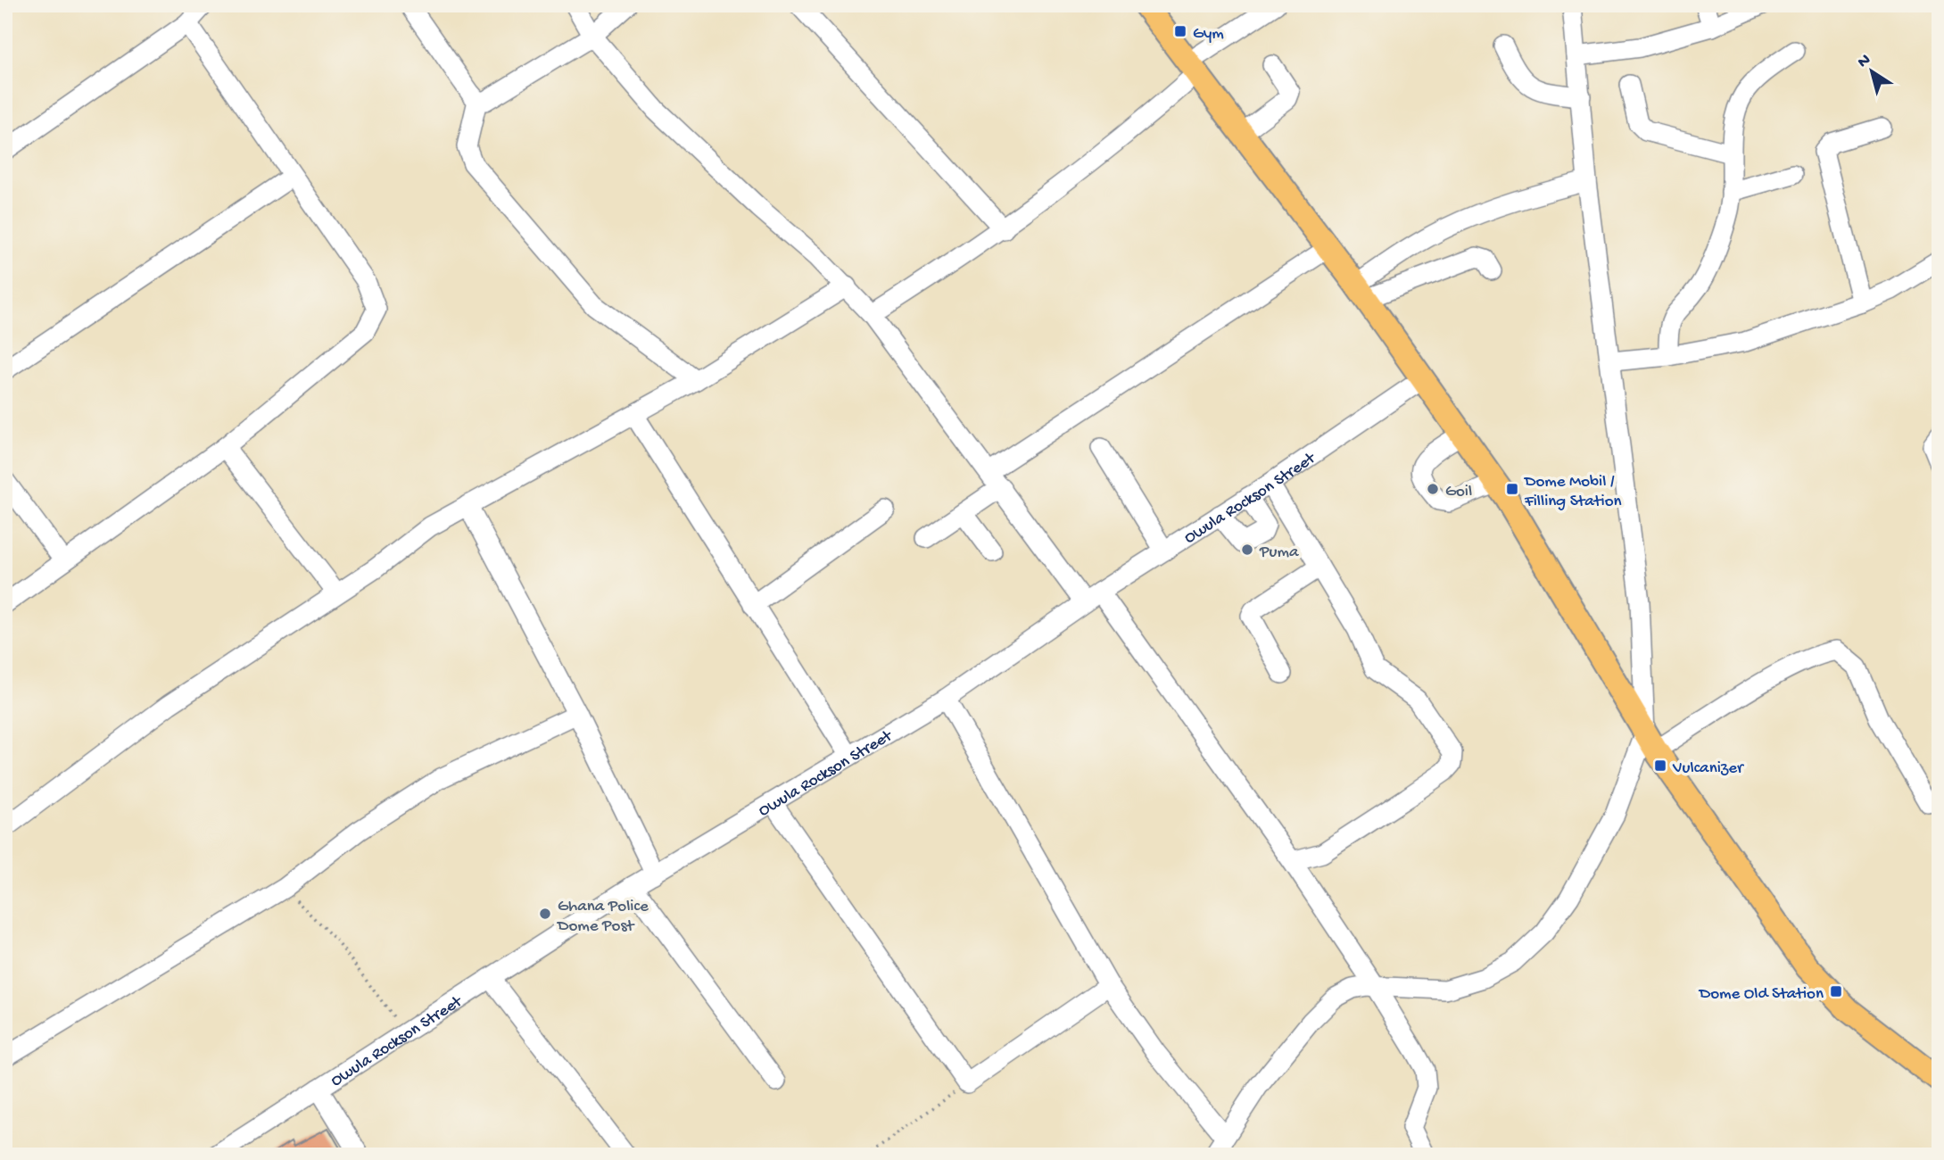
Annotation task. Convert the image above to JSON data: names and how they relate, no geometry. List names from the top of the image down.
{
  "streets": {
    "street": ["Owula Rockson Street"]
  },
  "places": {
    "transit": [
      "Gym",
      "Dome Mobil / Filling Station",
      "Vulcanizer",
      "Dome Old Station"
    ],
    "other": ["Goil", "Puma", "Ghana Police Dome Post"]
  },
  "north": "top left"
}
